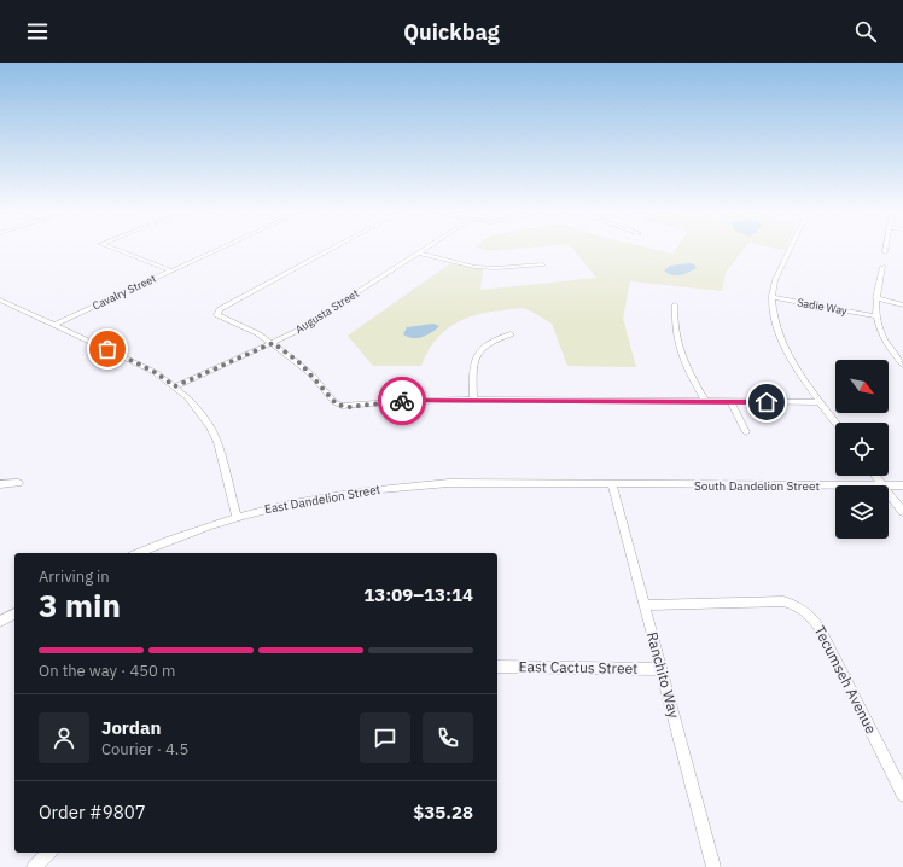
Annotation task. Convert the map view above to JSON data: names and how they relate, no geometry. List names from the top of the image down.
{
  "streets": {
    "street": [
      "Cavalry Street",
      "Sadie Way",
      "Augusta Street",
      "South Dandelion Street",
      "East Dandelion Street",
      "East Cactus Street",
      "Ranchito Way",
      "Tecumseh Avenue"
    ]
  },
  "crossings": [
    ["South Dandelion Street", "East Dandelion Street"],
    ["South Dandelion Street", "Ranchito Way"],
    ["East Dandelion Street", "Ranchito Way"],
    ["East Cactus Street", "Ranchito Way"],
    ["Ranchito Way", "Tecumseh Avenue"]
  ],
  "north": "bottom right",
  "page": {
    "header": "Quickbag",
    "heading": ["3 min", "Arriving in", "13:09–13:14"],
    "panel": [
      "Jordan",
      "Courier · 4.5",
      "Order #9807",
      "$35.28"
    ],
    "bar": "On the way · 450 m"
  }
}
